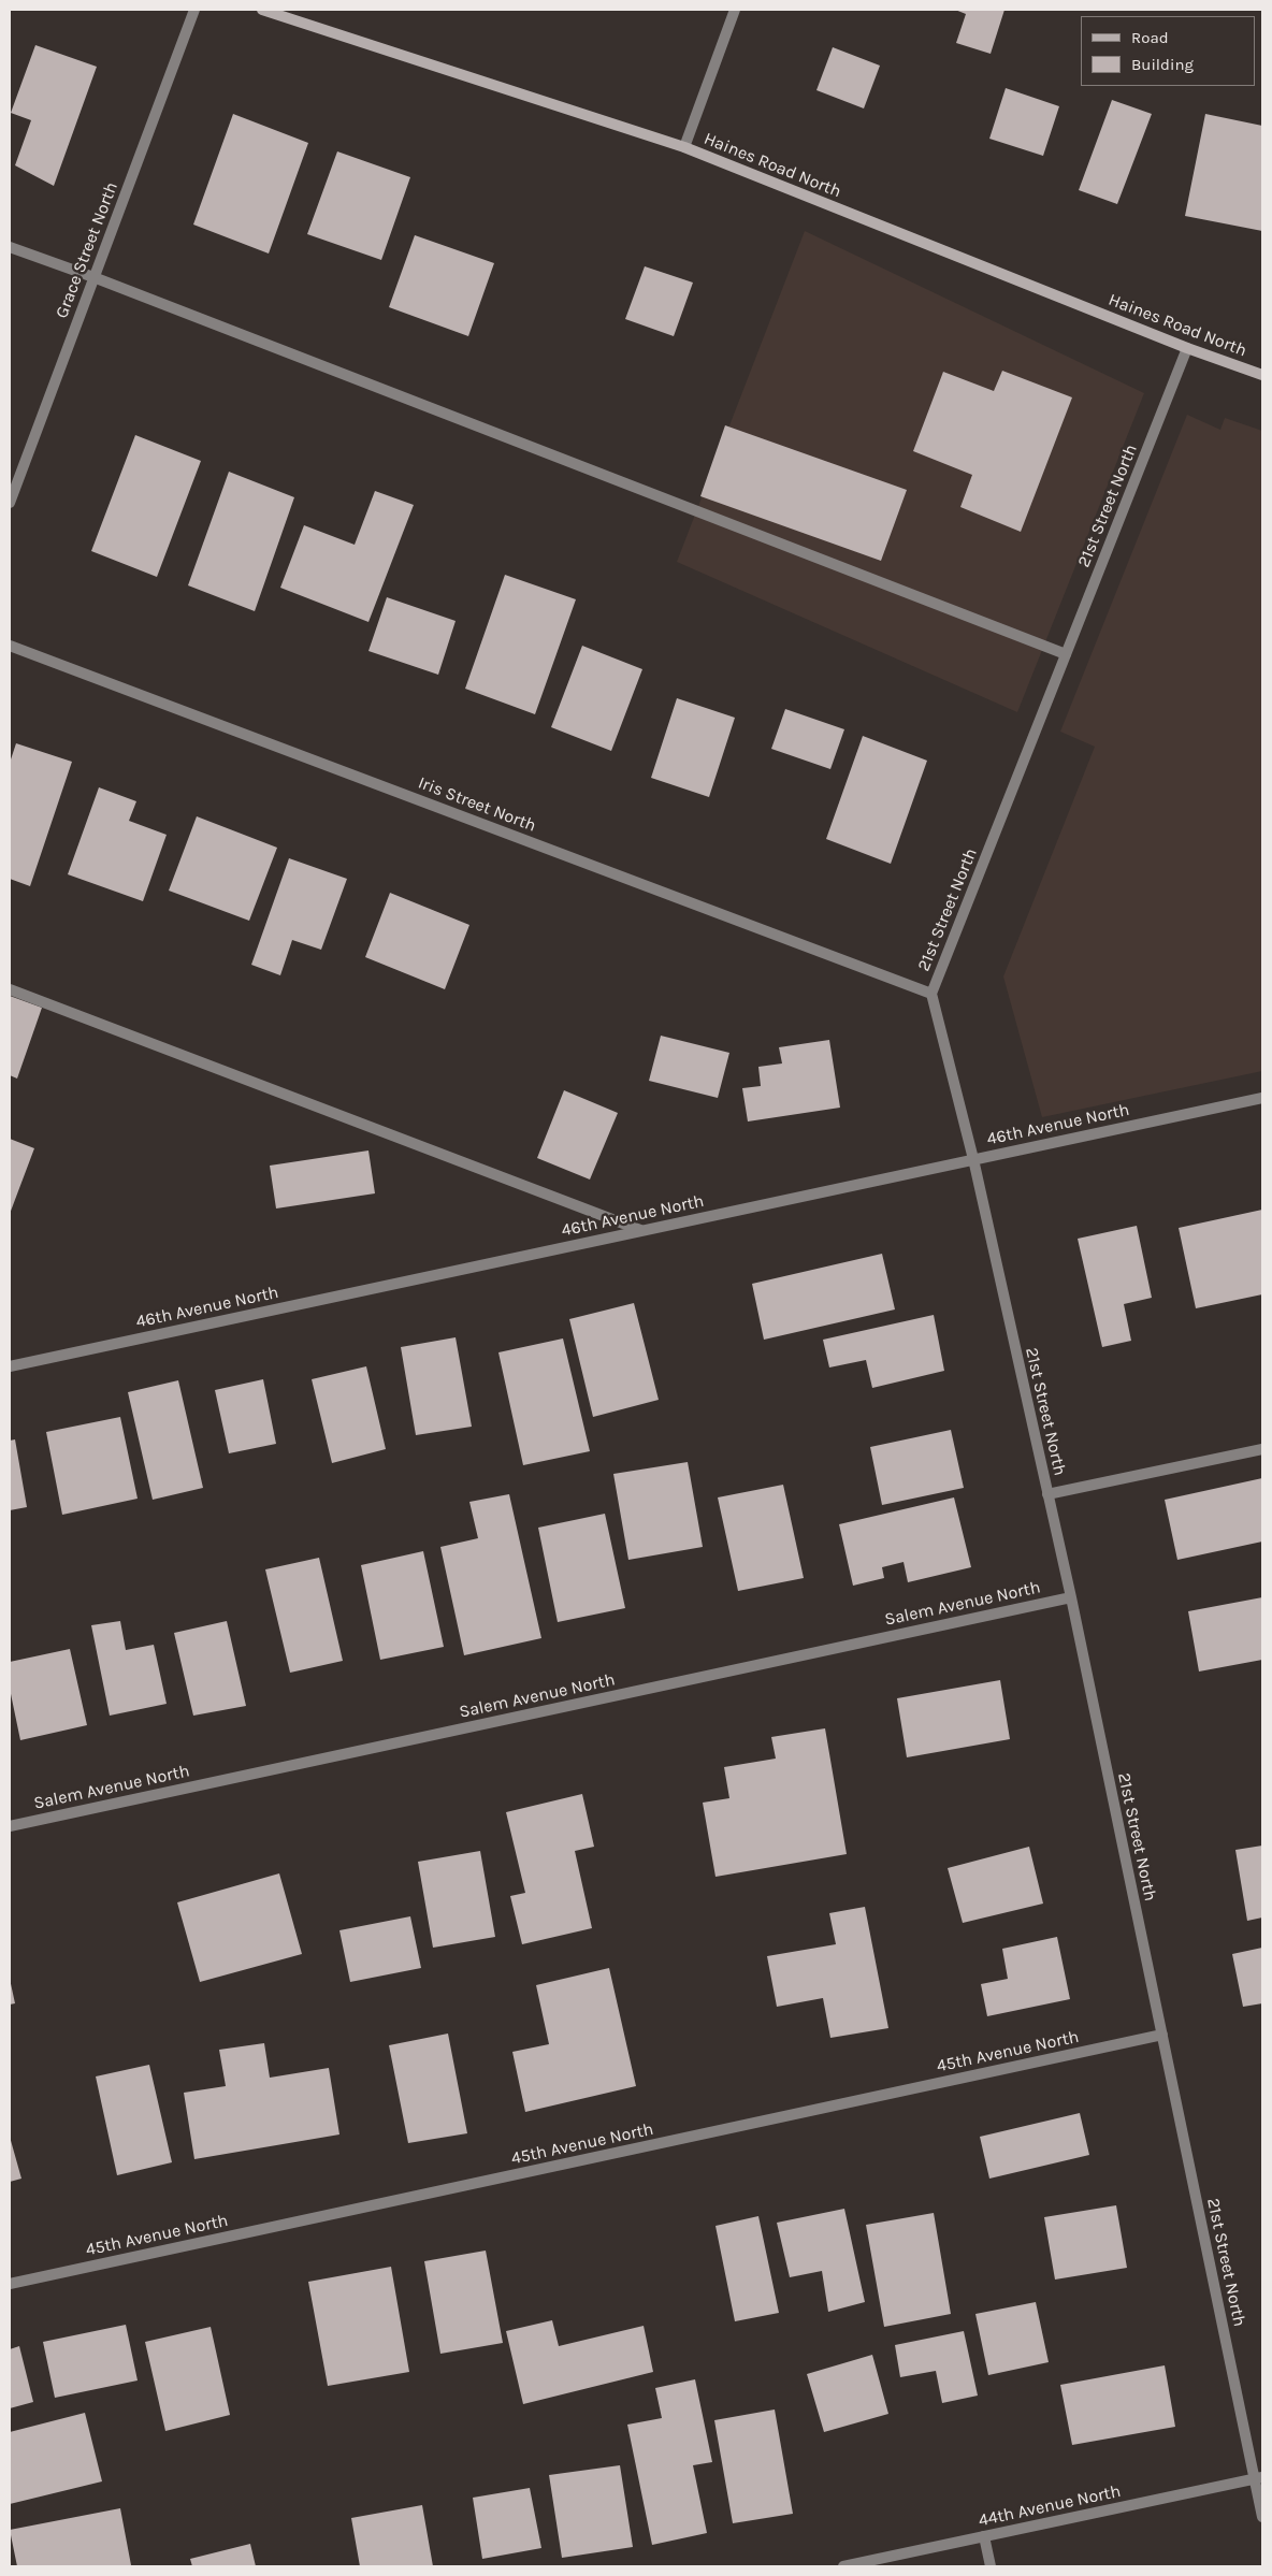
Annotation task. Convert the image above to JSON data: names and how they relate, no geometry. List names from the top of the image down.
{
  "streets": {
    "street": [
      "Haines Road North",
      "Grace Street North",
      "21st Street North",
      "Iris Street North",
      "46th Avenue North",
      "Salem Avenue North",
      "45th Avenue North",
      "44th Avenue North"
    ]
  },
  "crossings": [
    ["Haines Road North", "21st Street North"],
    ["21st Street North", "Iris Street North"],
    ["21st Street North", "46th Avenue North"],
    ["21st Street North", "Salem Avenue North"],
    ["21st Street North", "45th Avenue North"],
    ["21st Street North", "44th Avenue North"]
  ],
  "legend": ["Road", "Building"]
}
